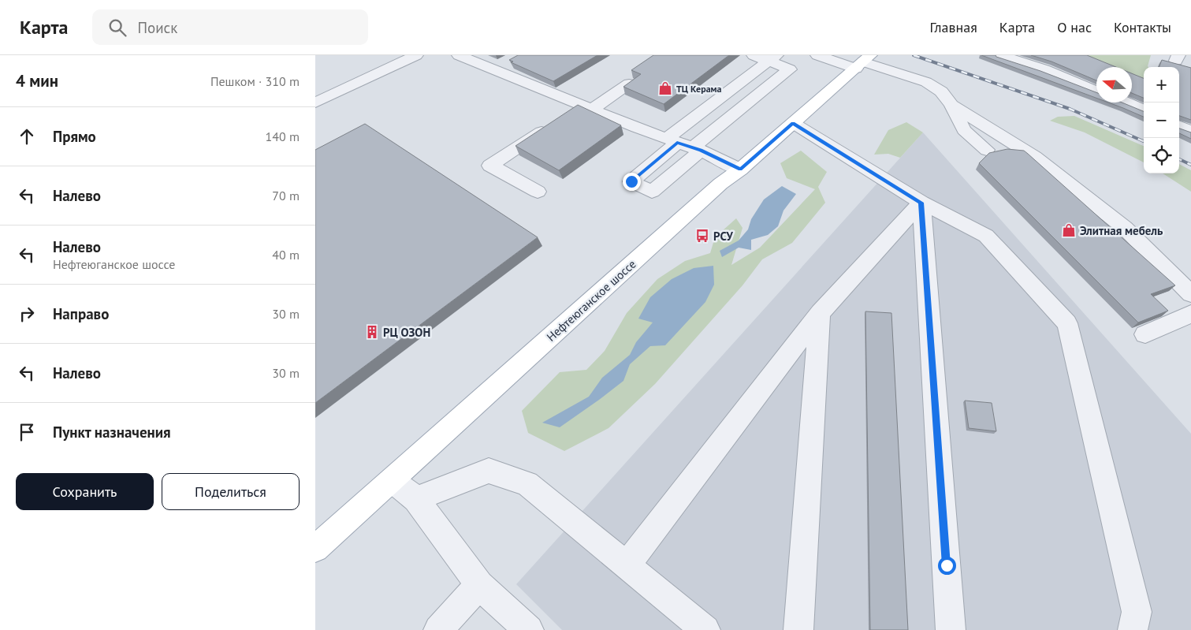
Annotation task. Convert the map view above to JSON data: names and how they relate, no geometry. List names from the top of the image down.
{
  "streets": {
    "main road": ["Нефтеюганское шоссе"]
  },
  "places": {
    "shop": ["ТЦ Керама", "Элитная мебель"],
    "bus stop": ["РСУ"],
    "building": ["РЦ ОЗОН"]
  },
  "north": "left",
  "page": {
    "header": "Карта",
    "search": "Поиск",
    "nav": [
      "Главная",
      "Карта",
      "О нас",
      "Контакты"
    ],
    "heading": ["4 мин", "Пешком · 310 m"],
    "map_buttons": ["+", "−"],
    "list": [
      ["Прямо", "140 m"],
      ["Налево", "70 m"],
      ["Налево", "Нефтеюганское шоссе", "40 m"],
      ["Направо", "30 m"],
      ["Налево", "30 m"],
      "Пункт назначения"
    ],
    "buttons": ["Сохранить", "Поделиться"]
  }
}
